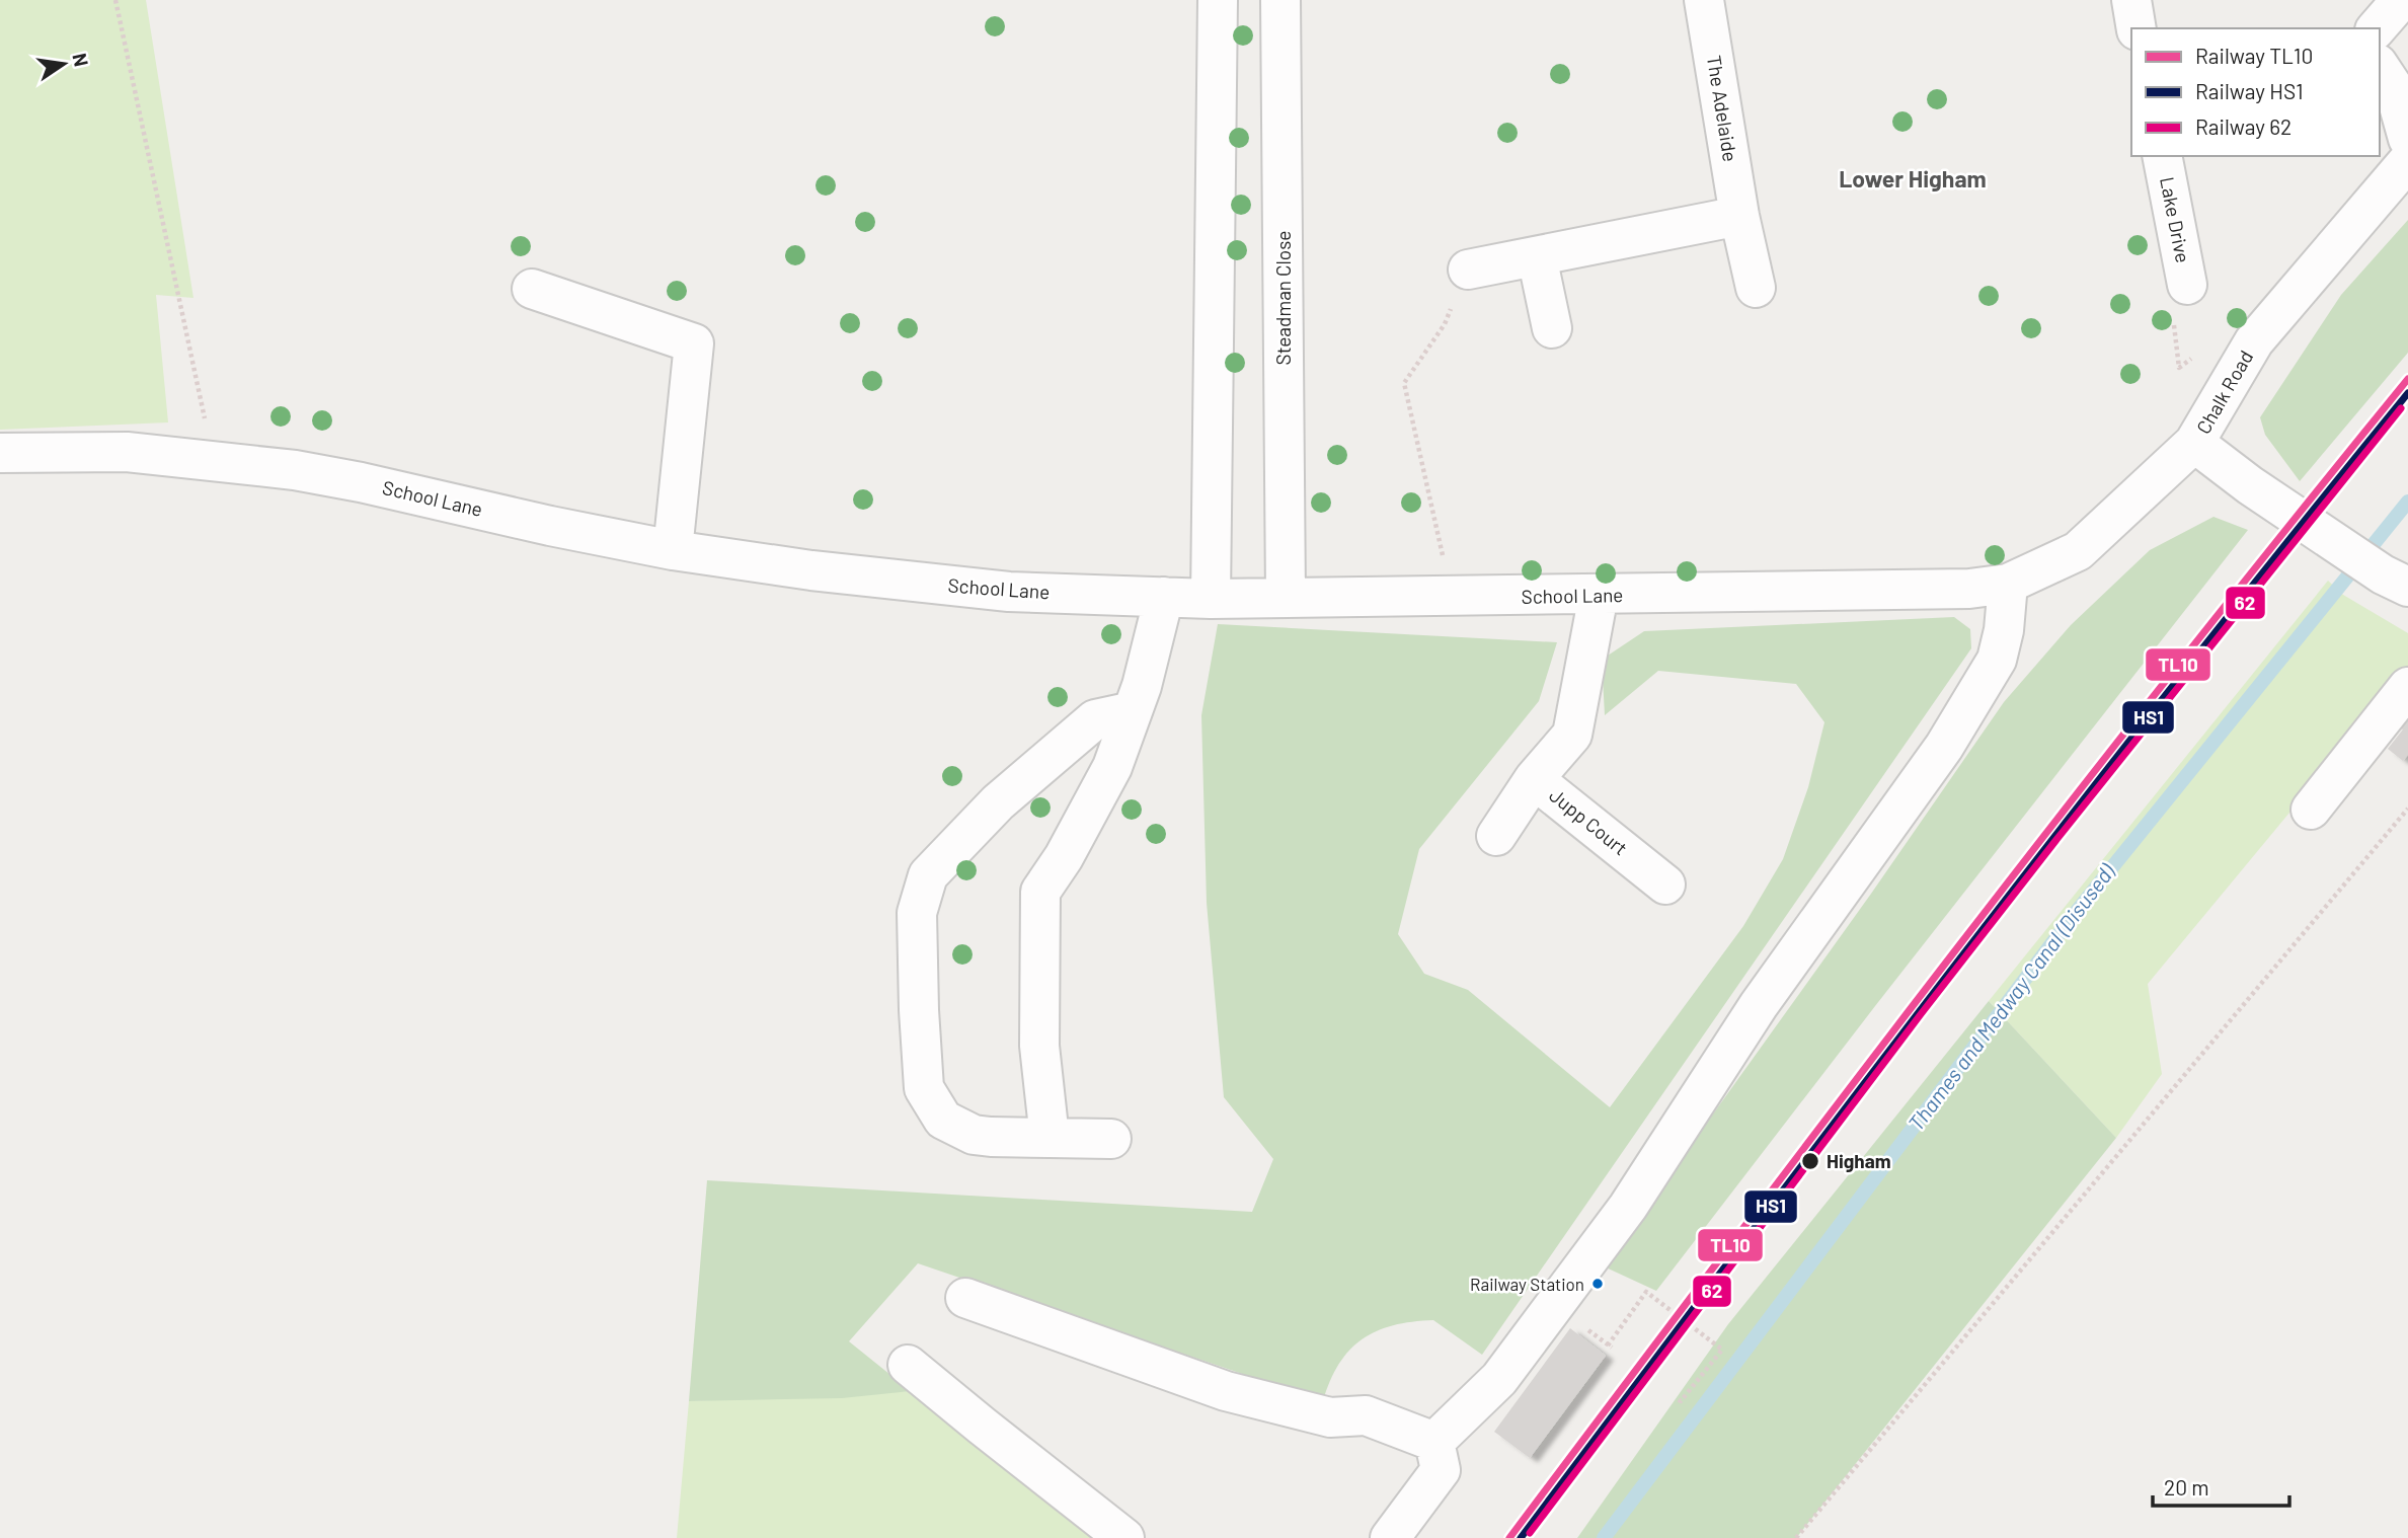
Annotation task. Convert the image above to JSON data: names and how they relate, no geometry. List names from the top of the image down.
{
  "streets": {
    "street": [
      "The Adelaide",
      "Lake Drive",
      "Steadman Close",
      "Chalk Road",
      "School Lane",
      "Jupp Court"
    ]
  },
  "crossings": [
    ["Steadman Close", "School Lane"],
    ["Chalk Road", "School Lane"],
    ["School Lane", "Jupp Court"]
  ],
  "districts": ["Lower Higham"],
  "water": ["Thames and Medway Canal (Disused)"],
  "places": ["Higham", "Railway Station"],
  "lines": ["rail line TL10", "rail line HS1", "rail line 62"],
  "legend": ["Railway TL10", "Railway HS1", "Railway 62"],
  "scale_bar": "20 m",
  "north": "right"
}
